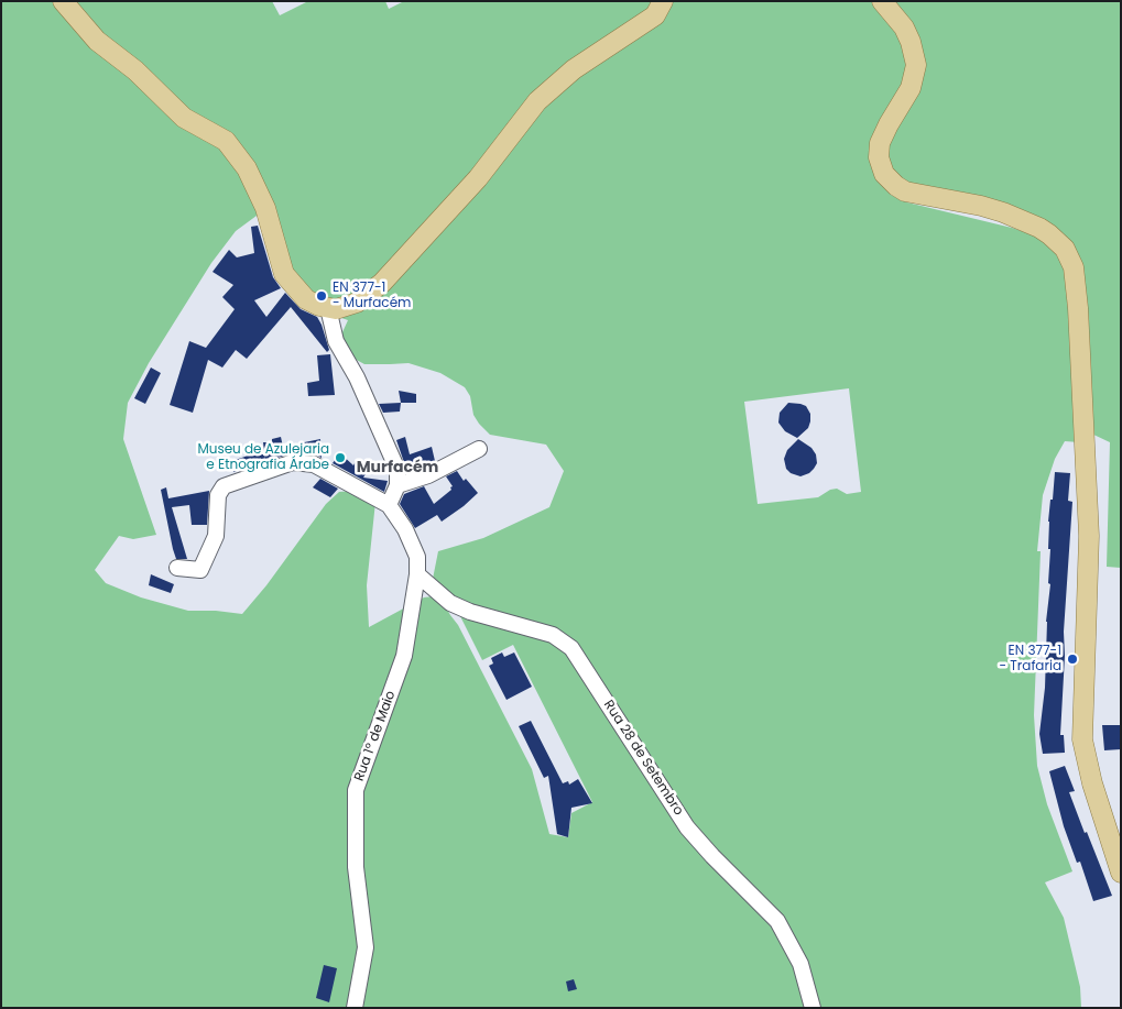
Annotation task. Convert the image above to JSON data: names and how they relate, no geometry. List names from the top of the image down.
{
  "streets": {
    "street": ["Rua 1º de Maio", "Rua 28 de Setembro"]
  },
  "crossings": [
    ["Rua 1º de Maio", "Rua 28 de Setembro"]
  ],
  "districts": ["Murfacém"],
  "places": ["EN 377-1 - Murfacém", "Museu de Azulejaria e Etnografia Árabe", "EN 377-1 - Trafaria"]
}
